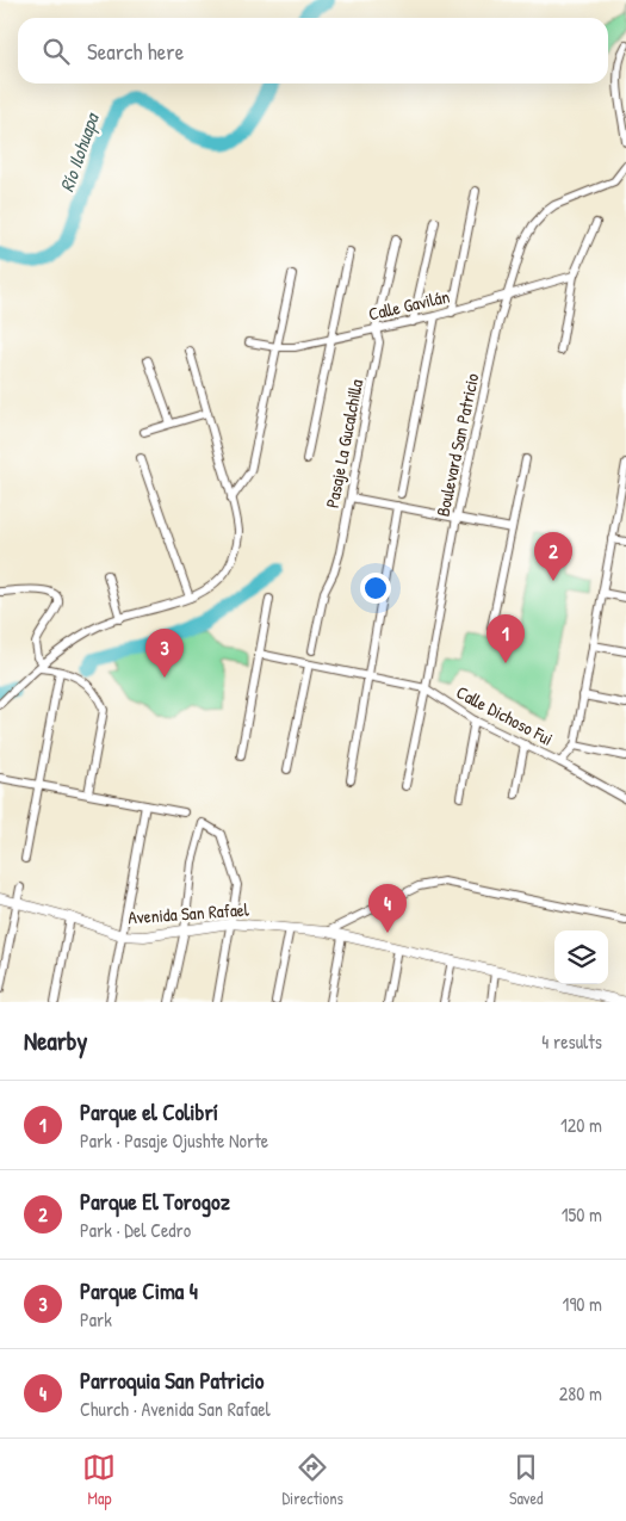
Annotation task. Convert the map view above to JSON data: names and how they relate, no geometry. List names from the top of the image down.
{
  "streets": {
    "street": [
      "Calle Gavilán",
      "Pasaje La Gucalchilla",
      "Boulevard San Patricio",
      "Calle Dichoso Fui",
      "Avenida San Rafael"
    ]
  },
  "crossings": [
    ["Calle Gavilán", "Pasaje La Gucalchilla"],
    ["Calle Gavilán", "Boulevard San Patricio"],
    ["Boulevard San Patricio", "Calle Dichoso Fui"]
  ],
  "water": ["Río Ilohuapa"],
  "page": {
    "search": "Search here",
    "pins": [
      "2",
      "1",
      "3",
      "4"
    ],
    "heading": ["Nearby", "4 results"],
    "list": [
      {
        "mark": "1",
        "name": "Parque el Colibrí",
        "note": "Park · Pasaje Ojushte Norte",
        "value": "120 m"
      },
      {
        "mark": "2",
        "name": "Parque El Torogoz",
        "note": "Park · Del Cedro",
        "value": "150 m"
      },
      {
        "mark": "3",
        "name": "Parque Cima 4",
        "note": "Park",
        "value": "190 m"
      },
      {
        "mark": "4",
        "name": "Parroquia San Patricio",
        "note": "Church · Avenida San Rafael",
        "value": "280 m"
      }
    ],
    "nav": ["Map", "Directions", "Saved"]
  }
}
